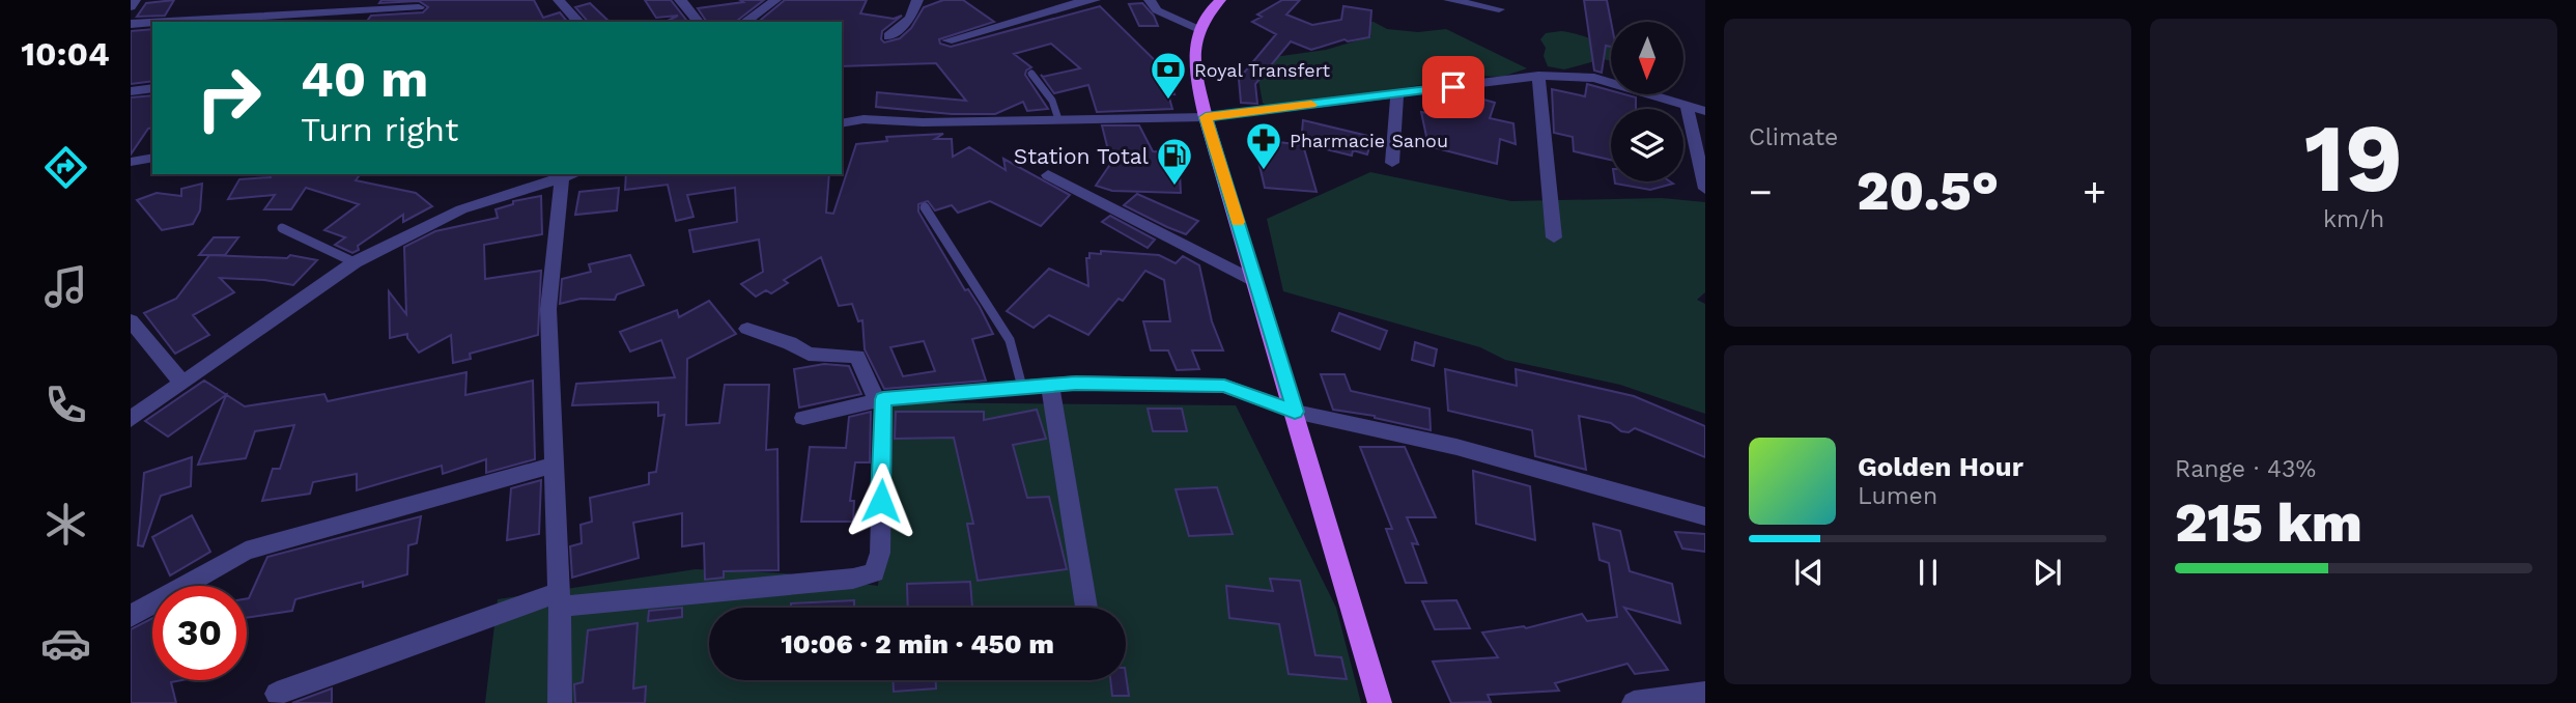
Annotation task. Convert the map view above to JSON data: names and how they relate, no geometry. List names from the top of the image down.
{
  "places": {
    "bank": ["Royal Transfert"],
    "pharmacy": ["Pharmacie Sanou"],
    "fuel station": ["Station Total"]
  },
  "north": "bottom",
  "page": {
    "tabs": "10:04",
    "tile": [
      "Climate",
      ["19", "km/h"],
      ["Range · 43%", "215 km"]
    ],
    "turn": ["40 m", "Turn right"],
    "heat": ["−", "20.5°", "+"],
    "song": ["Golden Hour", "Lumen"],
    "limit": "30",
    "trip": "10:06 · 2 min · 450 m"
  }
}
